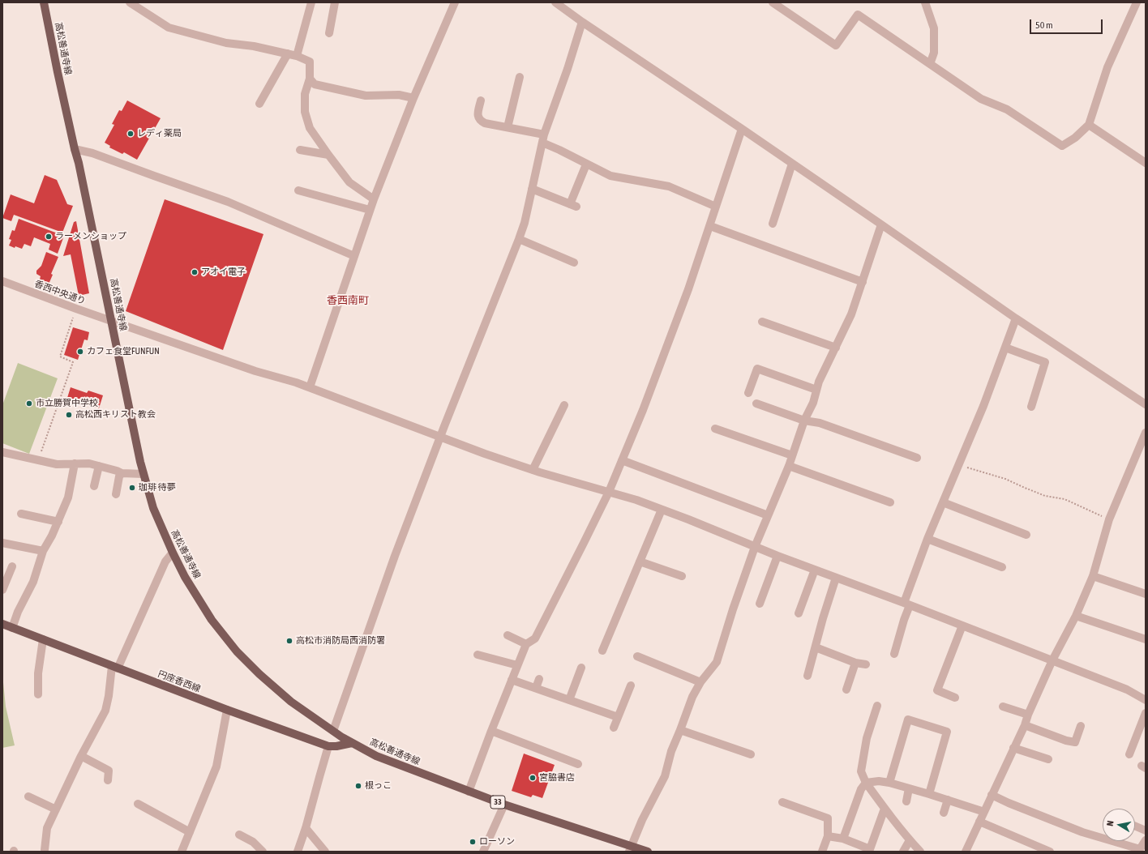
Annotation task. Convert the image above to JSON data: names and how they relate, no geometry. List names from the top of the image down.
{
  "streets": {
    "main road": ["高松善通寺線", "円座香西線", "33"],
    "street": ["香西中央通り"]
  },
  "crossings": [
    ["高松善通寺線", "香西中央通り"],
    ["高松善通寺線", "円座香西線"]
  ],
  "districts": ["香西南町"],
  "places": [
    "レディ薬局",
    "ラーメンショップ",
    "アオイ電子",
    "カフェ食堂FUNFUN",
    "市立勝賀中学校",
    "高松西キリスト教会",
    "珈琲 待夢",
    "高松市消防局西消防署",
    "宮脇書店",
    "根っこ",
    "ローソン"
  ],
  "scale_bar": "50 m",
  "north": "left"
}
